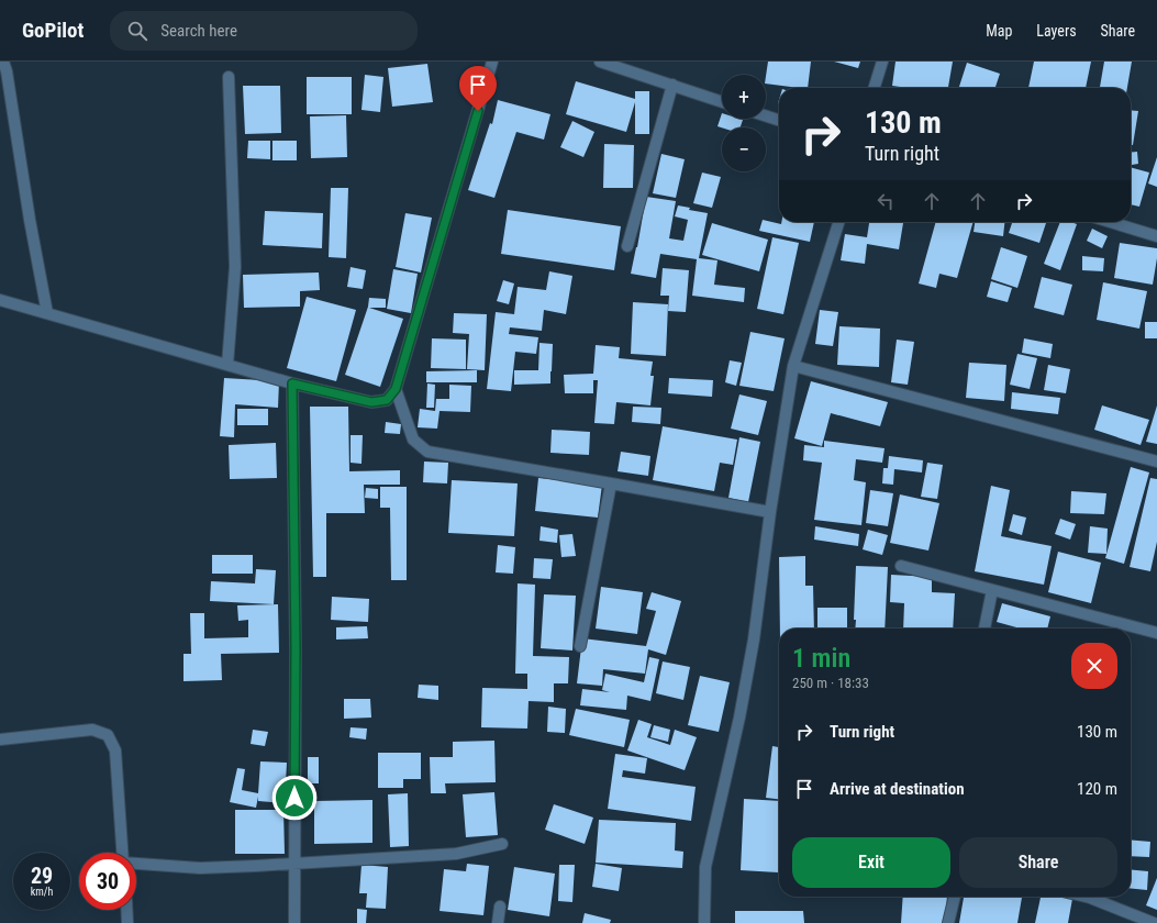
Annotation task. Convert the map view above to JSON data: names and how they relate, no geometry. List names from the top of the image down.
{
  "page": {
    "header": "GoPilot",
    "search": "Search here",
    "nav": ["Map", "Layers", "Share"],
    "map_buttons": ["+", "−"],
    "turn": ["130 m", "Turn right"],
    "heading": ["1 min", "250 m · 18:33"],
    "list": [
      {
        "name": "Turn right",
        "value": "130 m"
      },
      {
        "name": "Arrive at destination",
        "value": "120 m"
      }
    ],
    "buttons": ["Exit", "Share"],
    "speed": "29 km/h",
    "limit": "30"
  }
}
